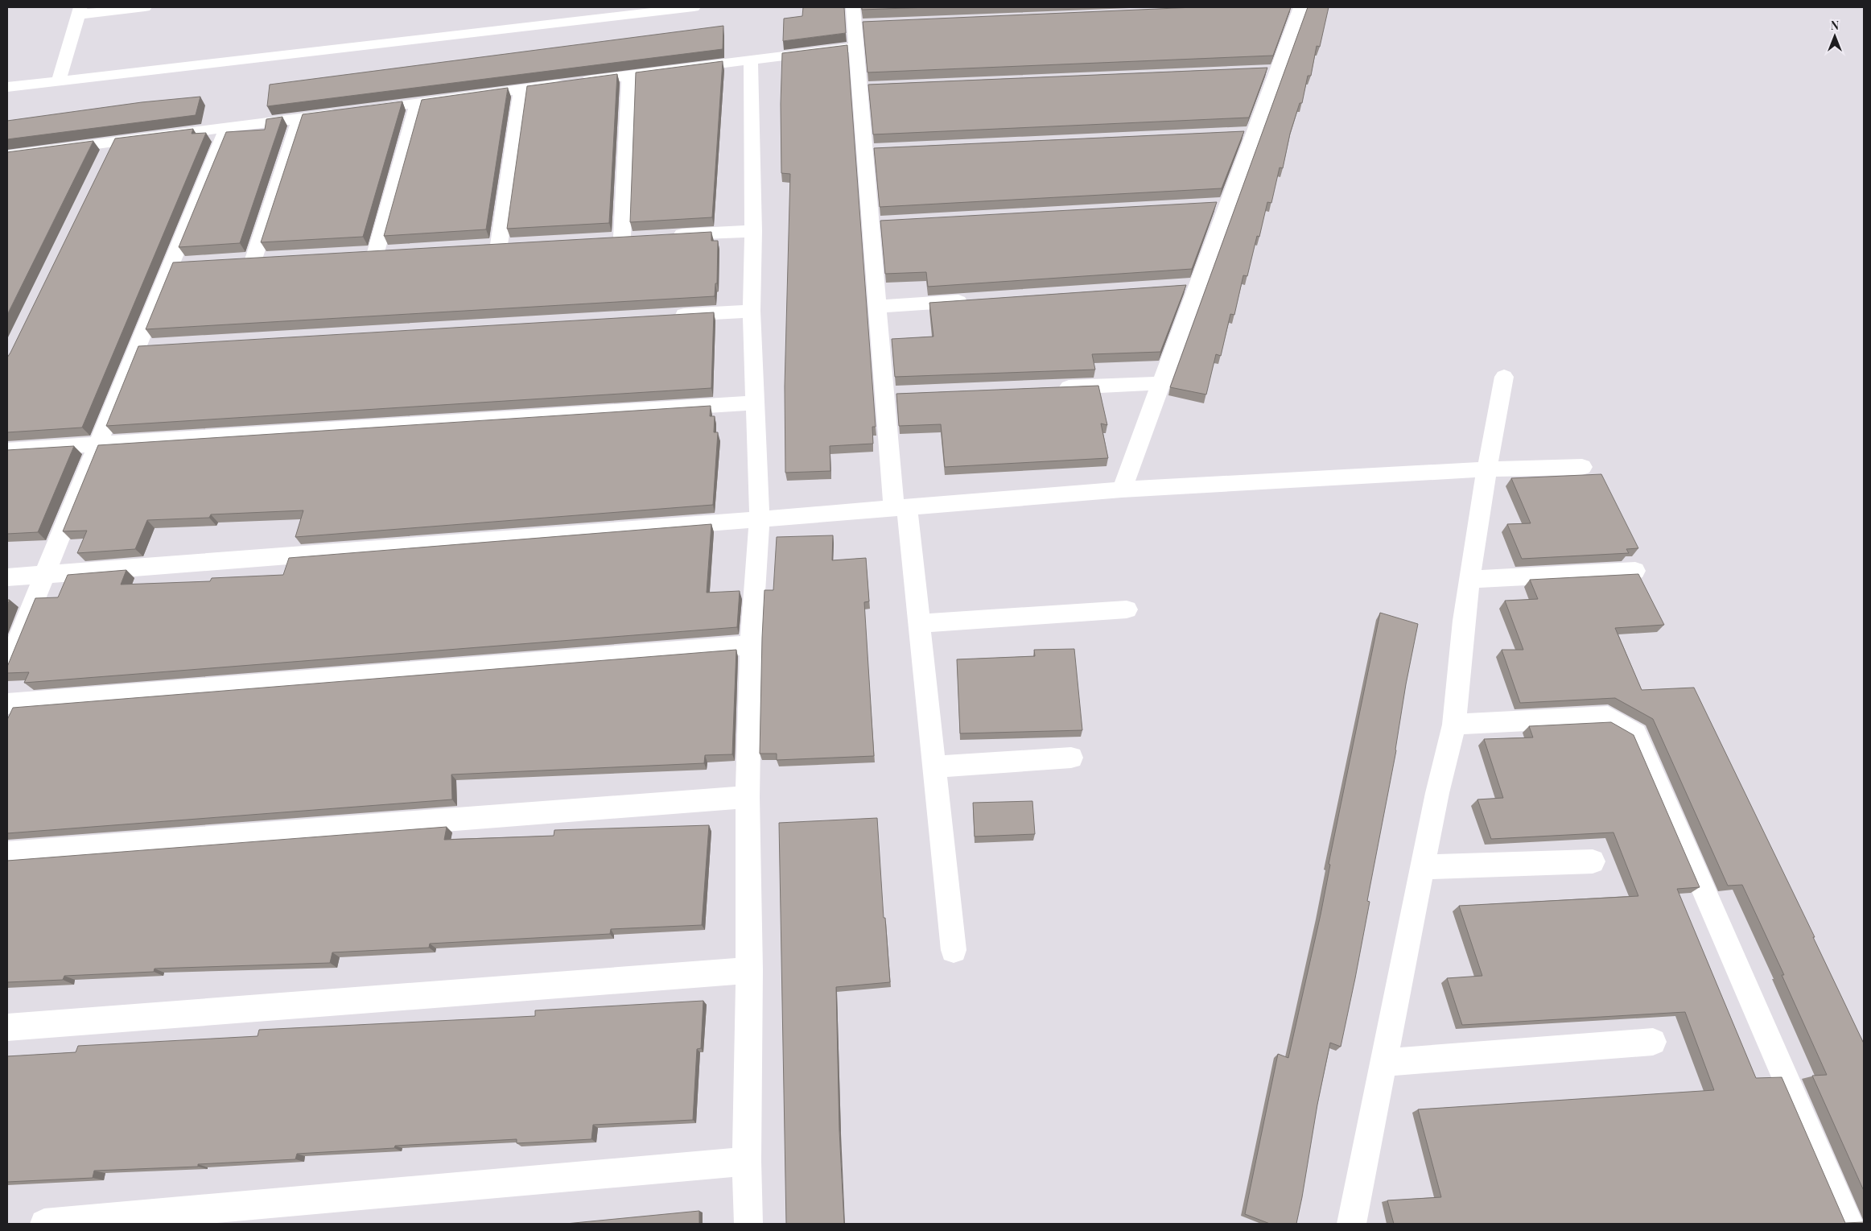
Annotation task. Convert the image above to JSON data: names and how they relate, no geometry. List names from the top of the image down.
{
  "north": "top"
}
